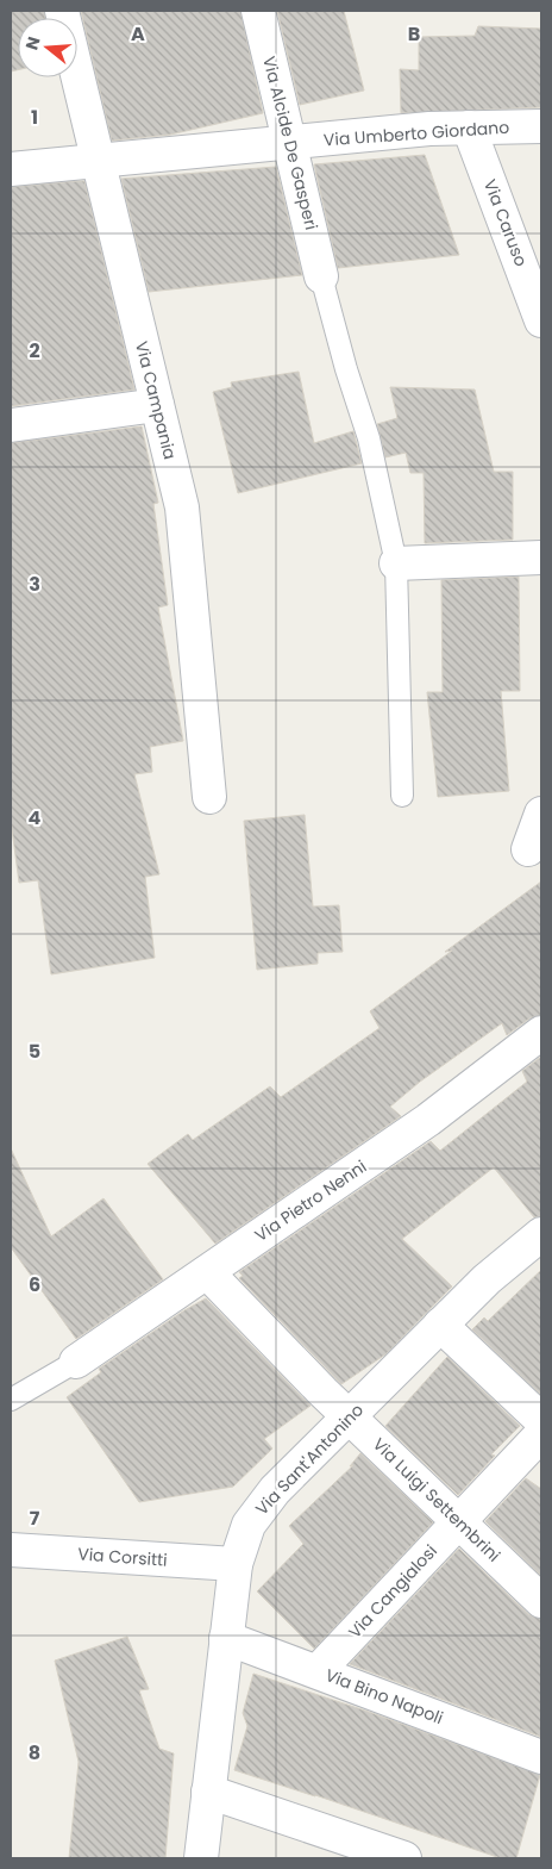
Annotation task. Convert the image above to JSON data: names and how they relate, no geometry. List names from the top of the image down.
{
  "streets": {
    "street": [
      "Via Umberto Giordano",
      "Via Alcide De Gasperi",
      "Via Caruso",
      "Via Campania",
      "Via Pietro Nenni",
      "Via Sant'Antonino",
      "Via Luigi Settembrini",
      "Via Corsitti",
      "Via Cangialosi",
      "Via Bino Napoli"
    ]
  },
  "crossings": [
    ["Via Umberto Giordano", "Via Alcide De Gasperi"],
    ["Via Umberto Giordano", "Via Caruso"],
    ["Via Umberto Giordano", "Via Campania"],
    ["Via Pietro Nenni", "Via Luigi Settembrini"],
    ["Via Sant'Antonino", "Via Luigi Settembrini"],
    ["Via Sant'Antonino", "Via Corsitti"],
    ["Via Sant'Antonino", "Via Bino Napoli"],
    ["Via Luigi Settembrini", "Via Cangialosi"],
    ["Via Cangialosi", "Via Bino Napoli"]
  ],
  "north": "left",
  "grid": {
    "columns": ["A", "B"],
    "rows": [
      "1",
      "2",
      "3",
      "4",
      "5",
      "6",
      "7",
      "8"
    ]
  }
}
